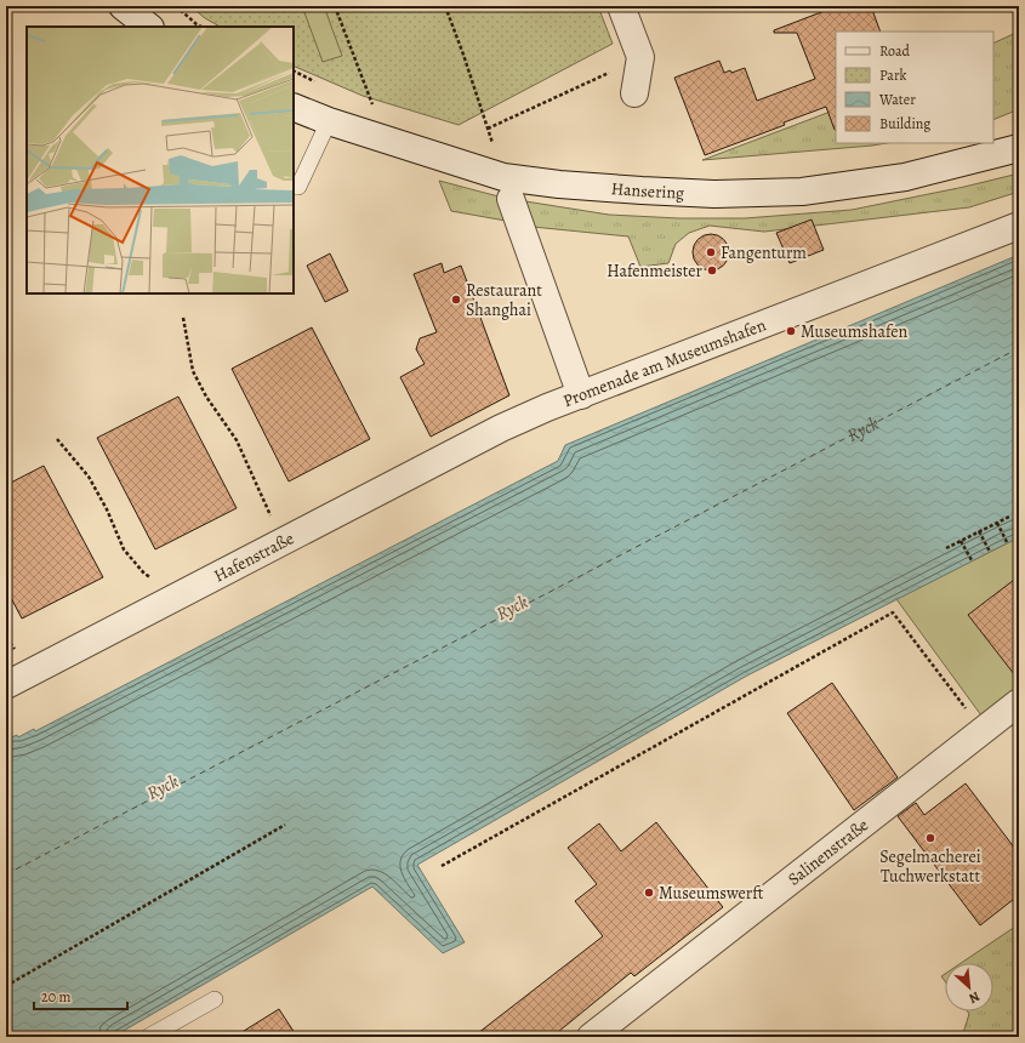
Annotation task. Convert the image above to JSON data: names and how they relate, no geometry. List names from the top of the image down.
{
  "streets": {
    "street": [
      "Hansering",
      "Promenade am Museumshafen",
      "Hafenstraße",
      "Salinenstraße"
    ]
  },
  "crossings": [
    ["Promenade am Museumshafen", "Hafenstraße"]
  ],
  "water": ["Ryck"],
  "places": [
    "Fangenturm",
    "Hafenmeister",
    "Restaurant Shanghai",
    "Museumshafen",
    "Segelmacherei Tuchwerkstatt",
    "Museumswerft"
  ],
  "legend": [
    "Road",
    "Park",
    "Water",
    "Building"
  ],
  "scale_bar": "20 m",
  "north": "bottom right"
}
